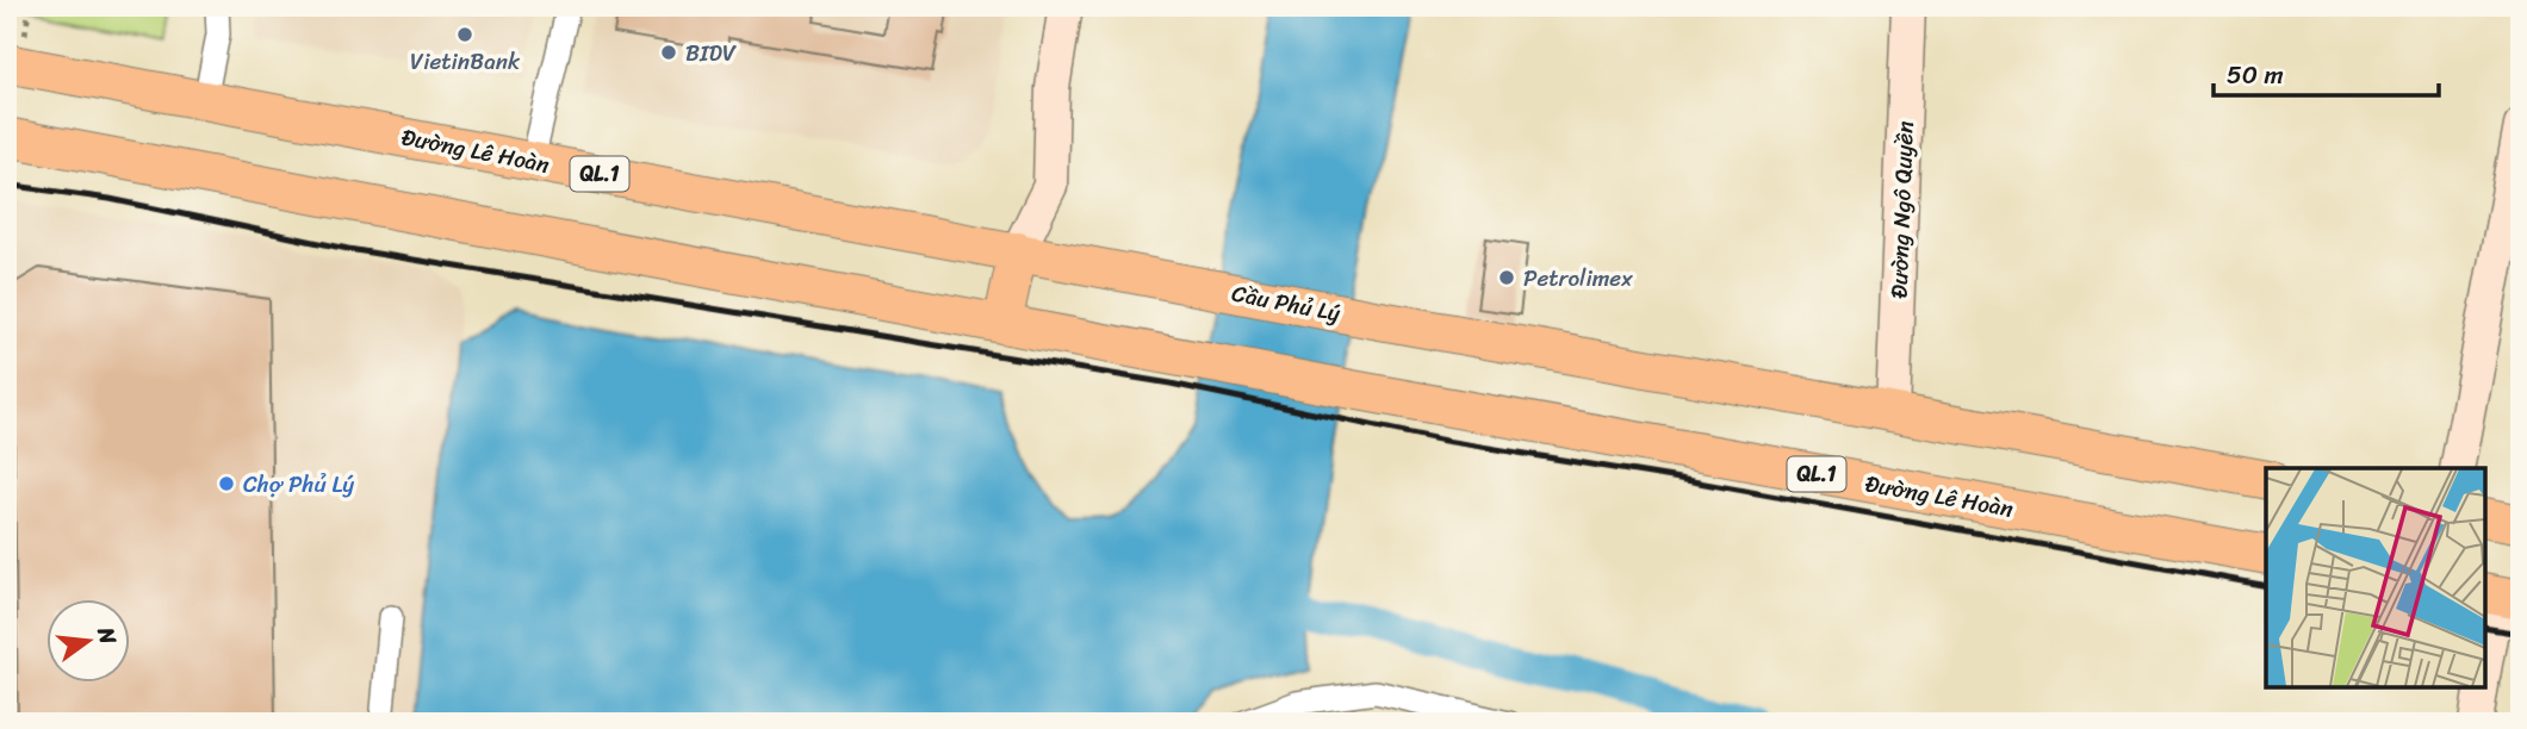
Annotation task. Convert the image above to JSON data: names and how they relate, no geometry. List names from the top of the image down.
{
  "streets": {
    "main road": ["Đường Lê Hoàn", "QL.1", "Cầu Phủ Lý"],
    "street": ["Đường Ngô Quyền"]
  },
  "crossings": [
    ["Đường Lê Hoàn", "QL.1"],
    ["Đường Lê Hoàn", "Cầu Phủ Lý"],
    ["QL.1", "Đường Ngô Quyền"],
    ["QL.1", "Cầu Phủ Lý"],
    ["Đường Ngô Quyền", "Cầu Phủ Lý"]
  ],
  "places": [
    "VietinBank",
    "BIDV",
    "Petrolimex",
    "Chợ Phủ Lý"
  ],
  "scale_bar": "50 m",
  "north": "right"
}
